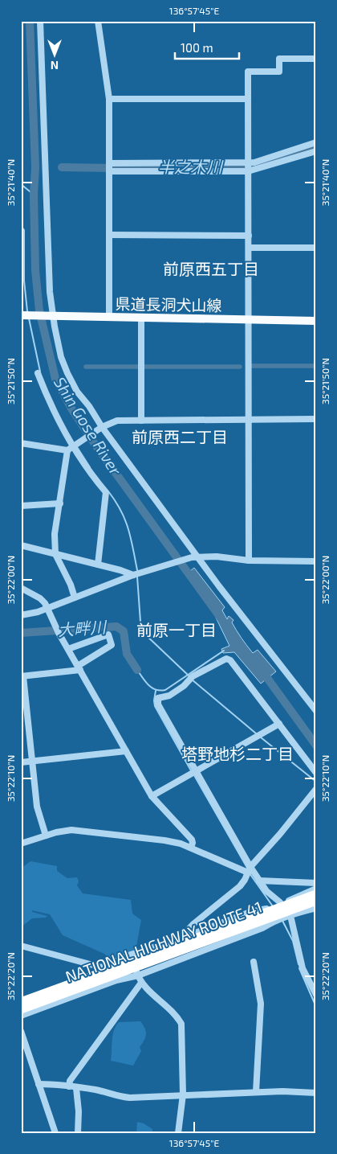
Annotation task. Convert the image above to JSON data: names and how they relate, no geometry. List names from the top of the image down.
{
  "streets": {
    "highway": ["NATIONAL HIGHWAY ROUTE 41"],
    "main road": ["県道長洞犬山線"]
  },
  "districts": [
    "前原西五丁目",
    "前原西二丁目",
    "前原一丁目",
    "塔野地杉二丁目"
  ],
  "water": ["半之木川", "Shin Gose River", "大畔川"],
  "scale_bar": "100 m",
  "north": "bottom",
  "coordinates": [
    "136°57'45\"E",
    "35°21'40\"N",
    "35°21'50\"N",
    "35°22'00\"N",
    "35°22'10\"N",
    "35°22'20\"N"
  ]
}
